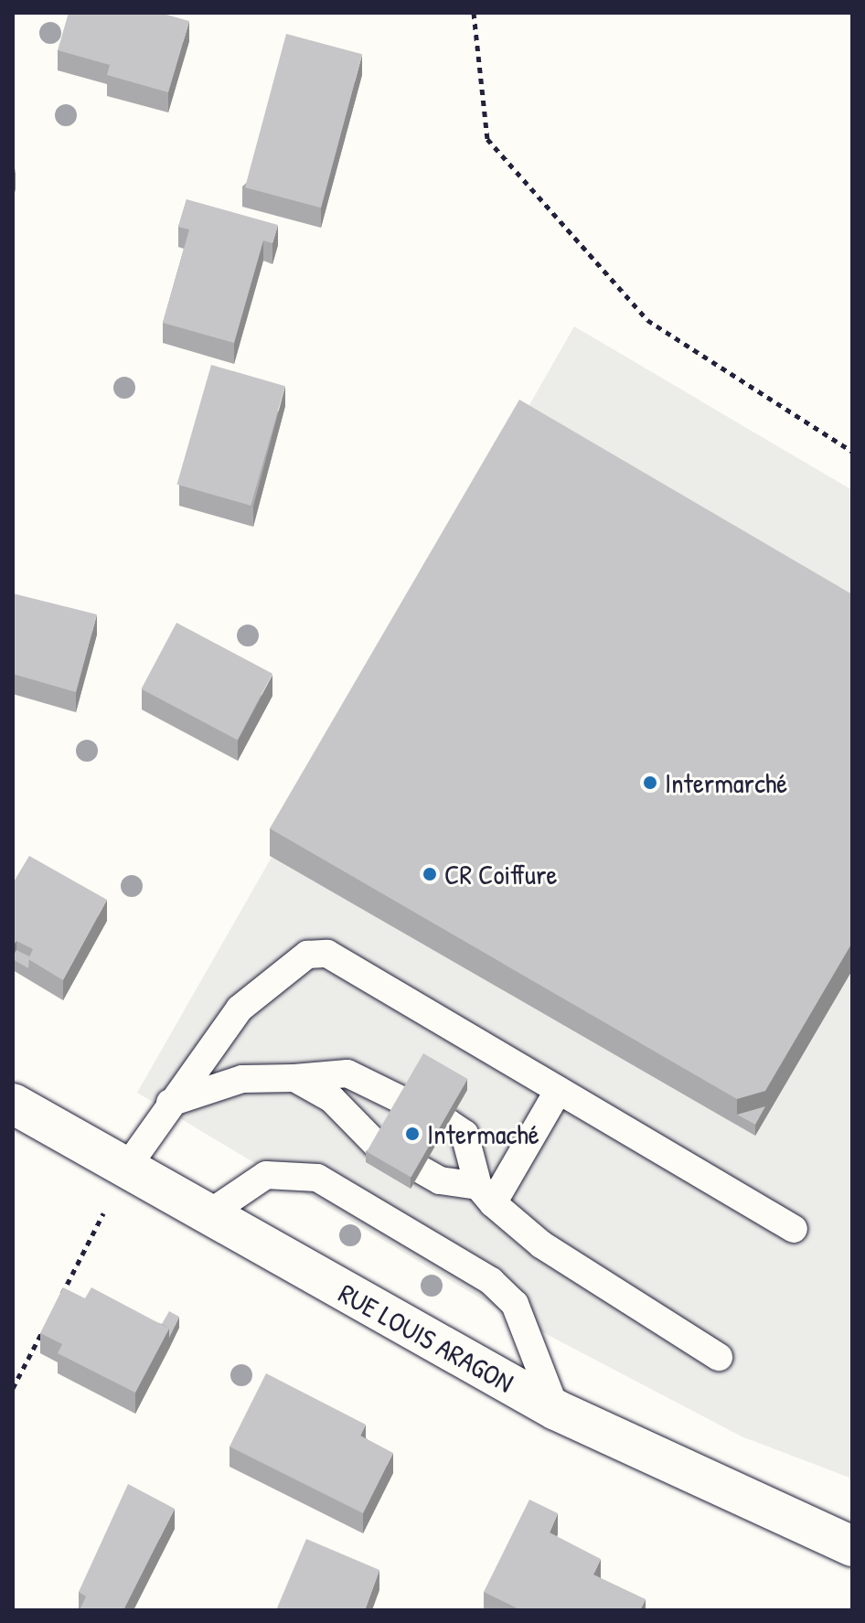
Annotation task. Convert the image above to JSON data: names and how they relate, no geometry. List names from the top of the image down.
{
  "streets": {
    "street": ["RUE LOUIS ARAGON"]
  },
  "places": ["Intermarché", "CR Coiffure", "Intermaché"]
}
